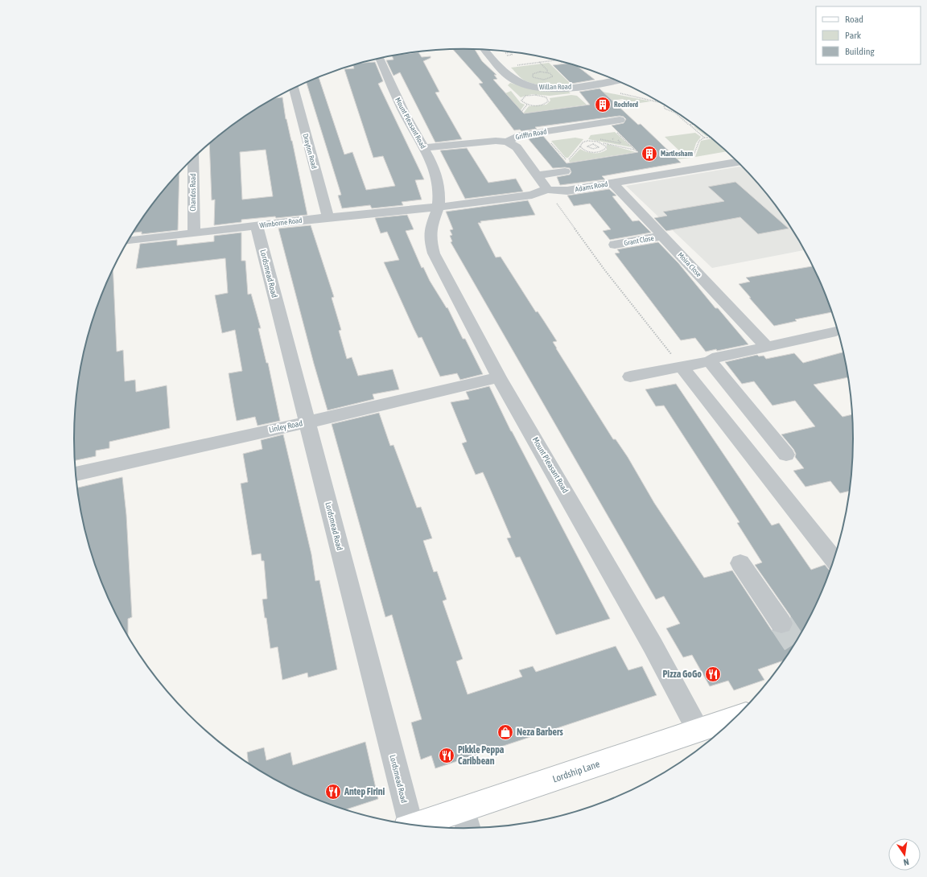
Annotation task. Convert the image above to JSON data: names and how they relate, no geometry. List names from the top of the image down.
{
  "streets": {
    "main road": ["Lordship Lane"],
    "street": [
      "Willan Road",
      "Mount Pleasant Road",
      "Griffin Road",
      "Drayton Road",
      "Adams Road",
      "Chandos Road",
      "Wimborne Road",
      "Grant Close",
      "Moira Close",
      "Lordsmead Road",
      "Linley Road"
    ]
  },
  "crossings": [
    ["Mount Pleasant Road", "Griffin Road"],
    ["Mount Pleasant Road", "Adams Road"],
    ["Mount Pleasant Road", "Wimborne Road"],
    ["Mount Pleasant Road", "Linley Road"],
    ["Mount Pleasant Road", "Lordship Lane"],
    ["Drayton Road", "Wimborne Road"],
    ["Adams Road", "Wimborne Road"],
    ["Adams Road", "Moira Close"],
    ["Chandos Road", "Wimborne Road"],
    ["Wimborne Road", "Lordsmead Road"],
    ["Grant Close", "Moira Close"],
    ["Lordsmead Road", "Linley Road"]
  ],
  "places": {
    "building": ["Rochford", "Martlesham"],
    "restaurant": ["Pizza GoGo", "Pikkle Peppa Caribbean", "Antep Firini"],
    "shop": ["Neza Barbers"]
  },
  "legend": ["Road", "Park", "Building"],
  "north": "bottom"
}
